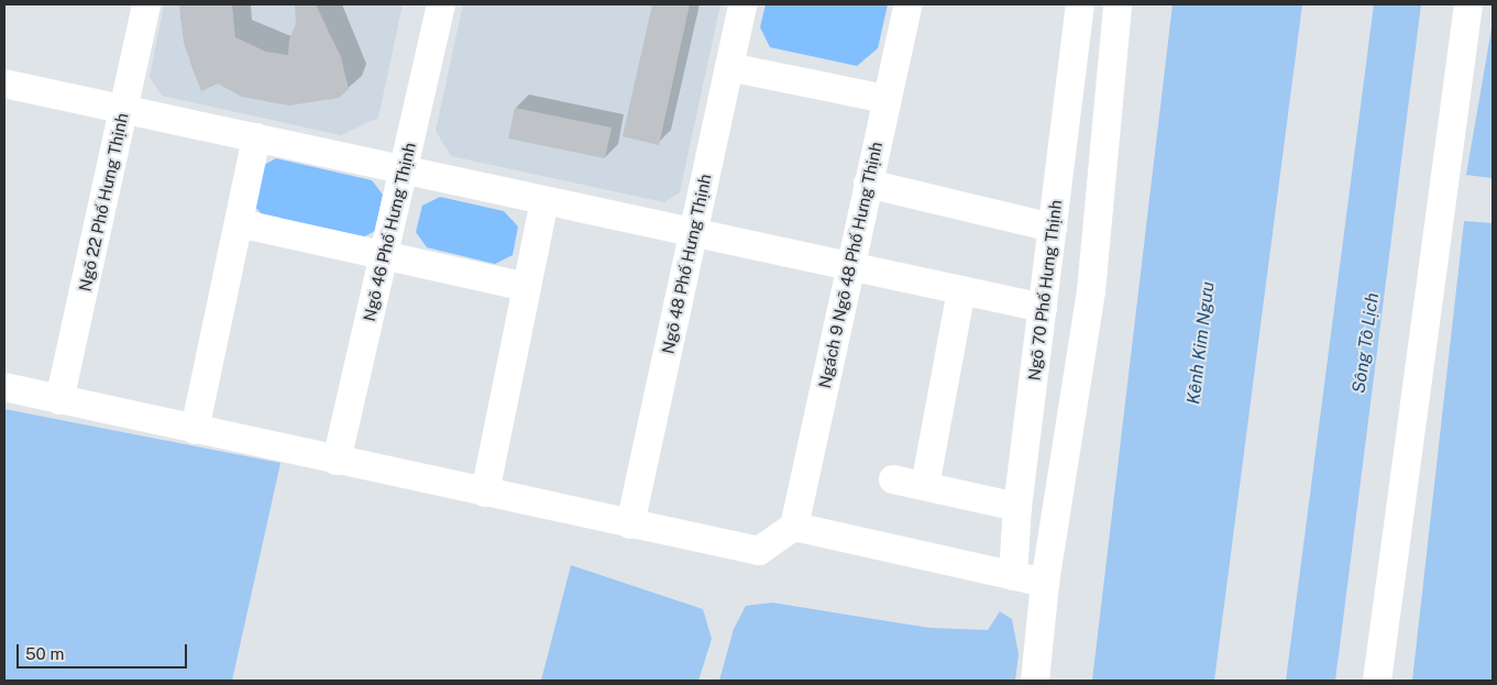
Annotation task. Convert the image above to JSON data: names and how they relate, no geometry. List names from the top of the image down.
{
  "streets": {
    "street": [
      "Ngõ 22 Phố Hưng Thịnh",
      "Ngõ 46 Phố Hưng Thịnh",
      "Ngõ 48 Phố Hưng Thịnh",
      "Ngách 9 Ngõ 48 Phố Hưng Thịnh",
      "Ngõ 70 Phố Hưng Thịnh"
    ]
  },
  "water": ["Kênh Kim Ngưu", "Sông Tô Lịch"],
  "scale_bar": "50 m"
}
